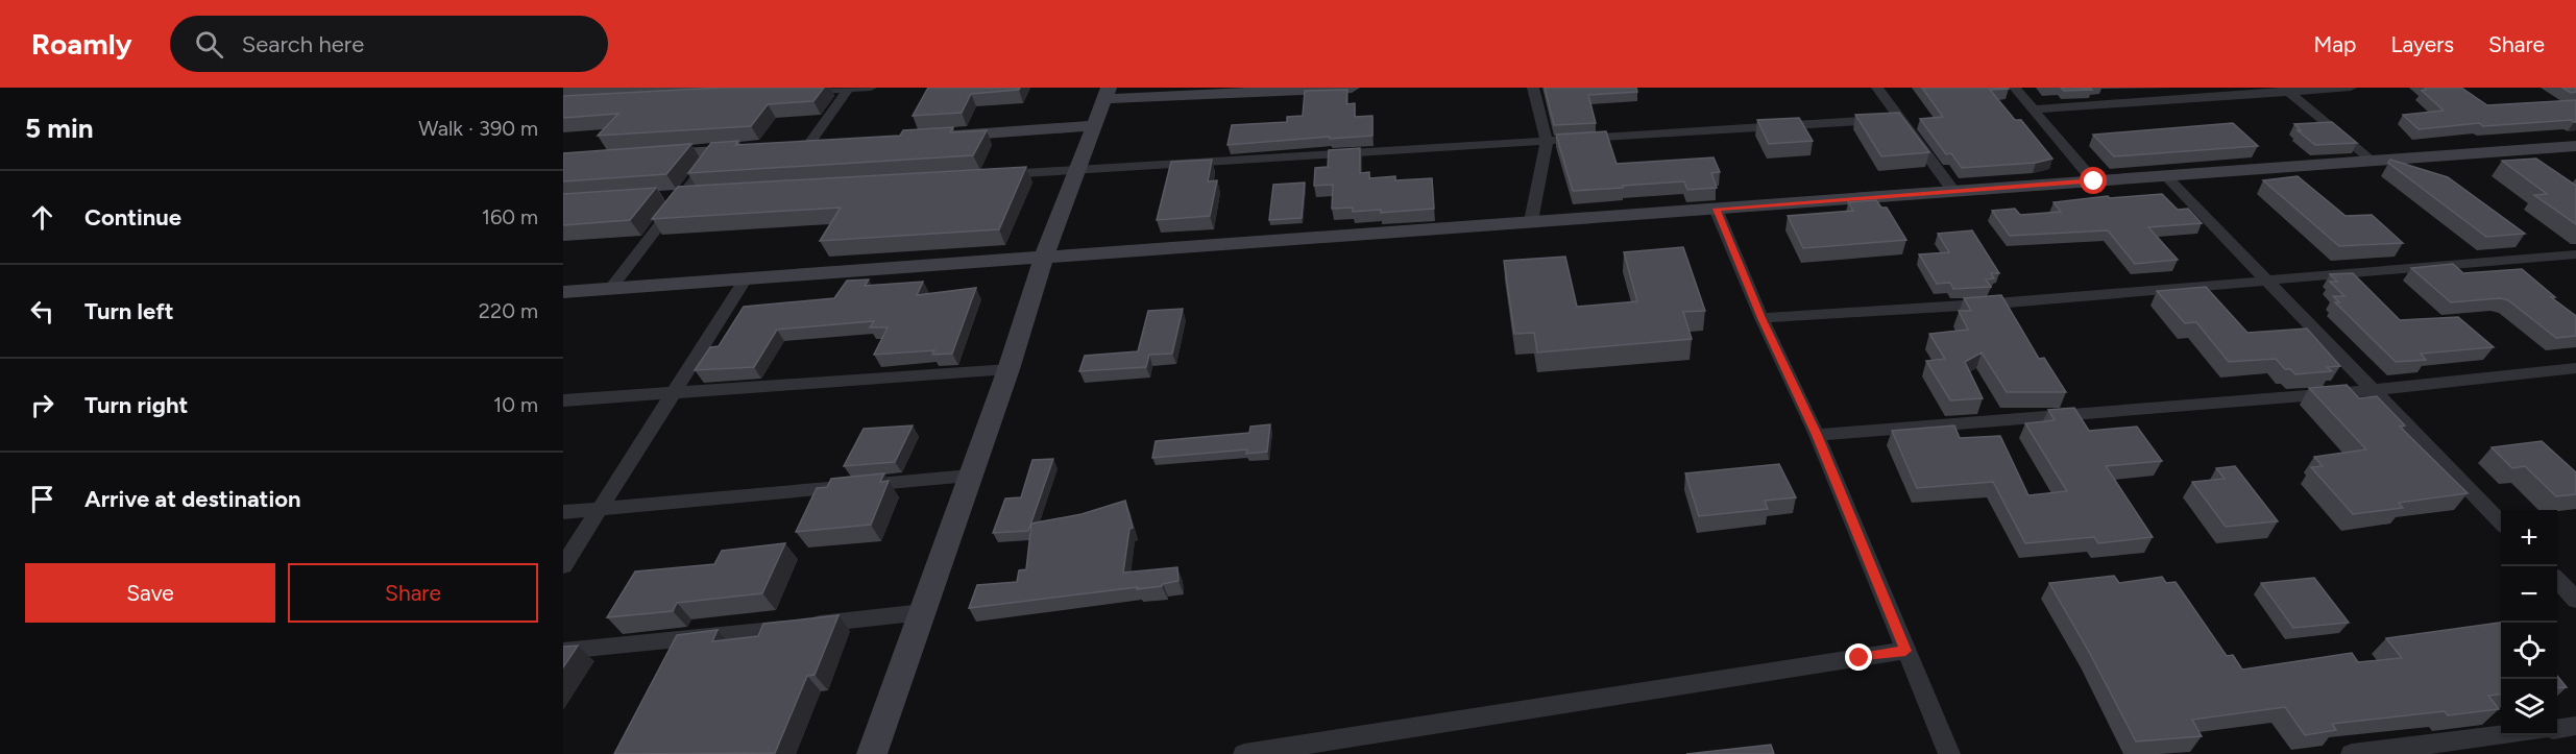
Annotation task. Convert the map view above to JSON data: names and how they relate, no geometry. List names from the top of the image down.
{
  "page": {
    "header": "Roamly",
    "search": "Search here",
    "nav": ["Map", "Layers", "Share"],
    "heading": ["5 min", "Walk · 390 m"],
    "list": [
      ["Continue", "160 m"],
      ["Turn left", "220 m"],
      ["Turn right", "10 m"],
      "Arrive at destination"
    ],
    "map_buttons": ["+", "−"],
    "buttons": ["Save", "Share"]
  }
}
